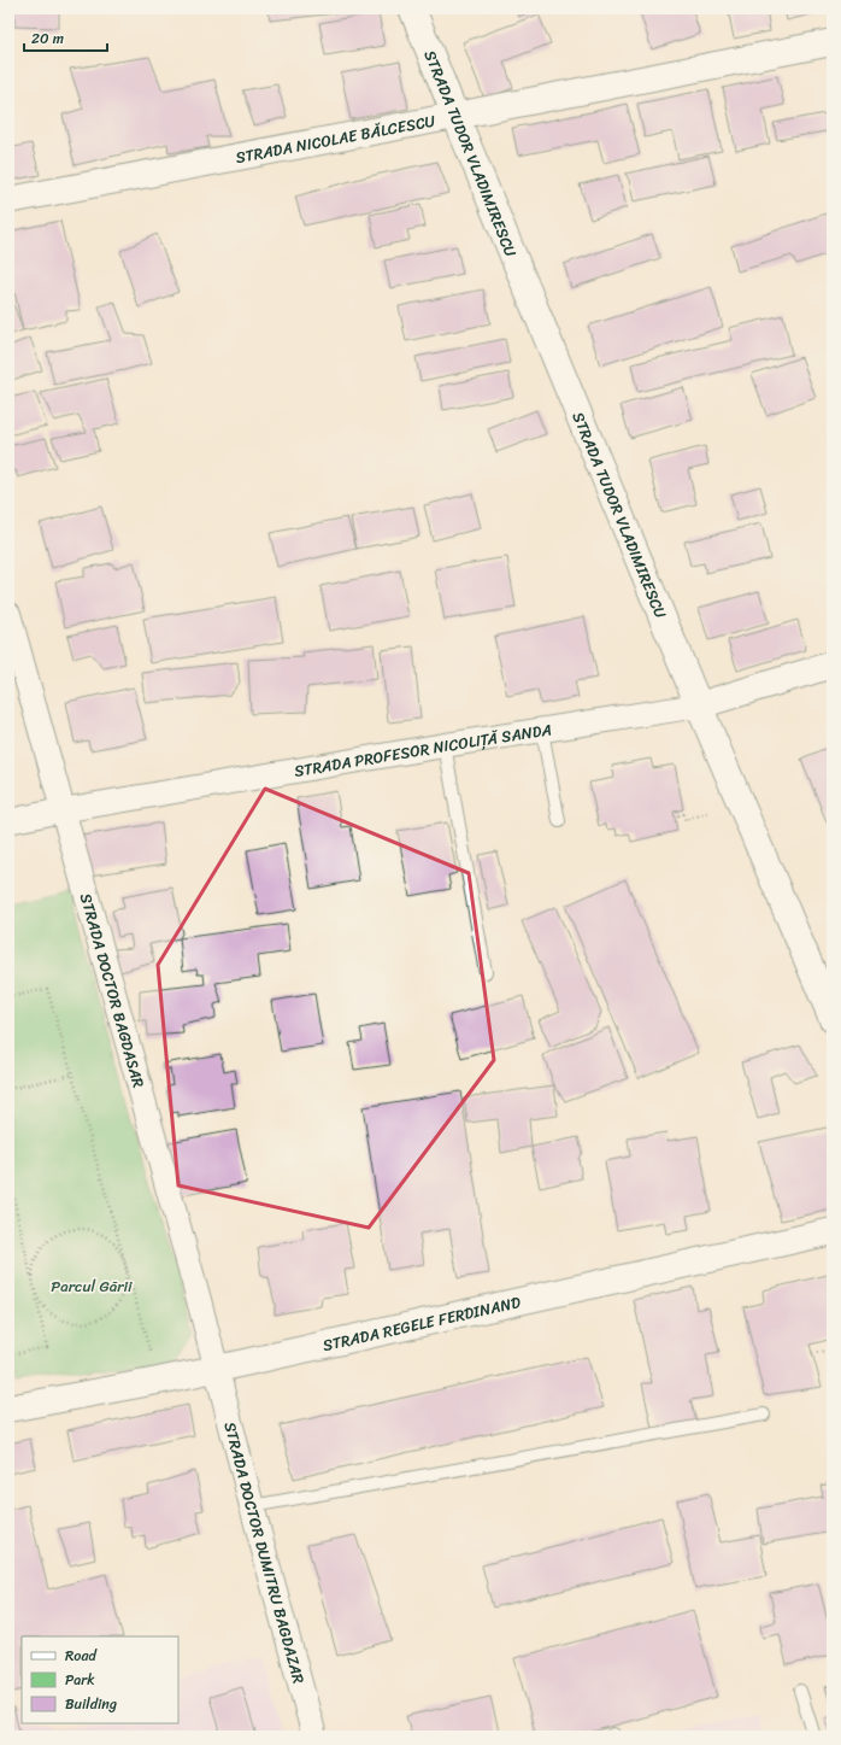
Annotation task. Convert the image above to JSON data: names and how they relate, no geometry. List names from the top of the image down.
{
  "streets": {
    "main road": [
      "STRADA NICOLAE BĂLCESCU",
      "STRADA TUDOR VLADIMIRESCU",
      "STRADA PROFESOR NICOLIȚĂ SANDA",
      "STRADA REGELE FERDINAND"
    ],
    "street": ["STRADA DOCTOR BAGDASAR", "STRADA DOCTOR DUMITRU BAGDAZAR"]
  },
  "crossings": [
    ["STRADA NICOLAE BĂLCESCU", "STRADA TUDOR VLADIMIRESCU"],
    ["STRADA TUDOR VLADIMIRESCU", "STRADA PROFESOR NICOLIȚĂ SANDA"],
    ["STRADA PROFESOR NICOLIȚĂ SANDA", "STRADA DOCTOR BAGDASAR"],
    ["STRADA DOCTOR BAGDASAR", "STRADA REGELE FERDINAND"],
    ["STRADA DOCTOR BAGDASAR", "STRADA DOCTOR DUMITRU BAGDAZAR"],
    ["STRADA REGELE FERDINAND", "STRADA DOCTOR DUMITRU BAGDAZAR"]
  ],
  "parks": ["Parcul Gării"],
  "legend": ["Road", "Park", "Building"],
  "scale_bar": "20 m"
}
